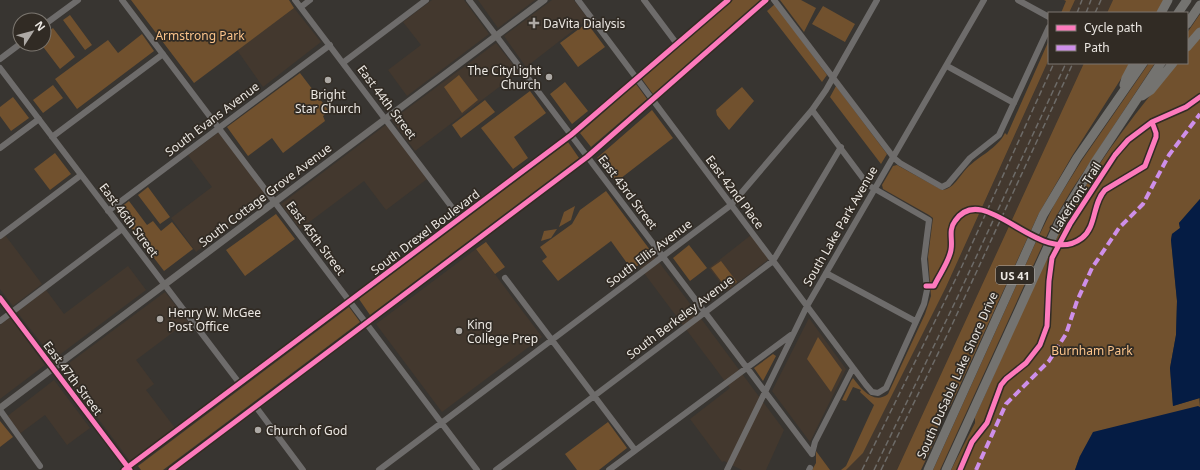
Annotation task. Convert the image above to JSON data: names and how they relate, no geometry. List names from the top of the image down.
{
  "streets": {
    "highway": ["US 41", "South DuSable Lake Shore Drive"],
    "main road": ["South Cottage Grove Avenue", "East 47th Street"],
    "street": [
      "East 44th Street",
      "South Evans Avenue",
      "East 43rd Street",
      "East 42nd Place",
      "East 46th Street",
      "South Lake Park Avenue",
      "South Drexel Boulevard",
      "East 45th Street",
      "South Ellis Avenue",
      "South Berkeley Avenue"
    ],
    "cycle path": ["Lakefront Trail"]
  },
  "crossings": [
    ["East 44th Street", "South Evans Avenue"],
    ["East 44th Street", "South Cottage Grove Avenue"],
    ["East 44th Street", "South Drexel Boulevard"],
    ["South Evans Avenue", "East 46th Street"],
    ["South Evans Avenue", "East 45th Street"],
    ["East 43rd Street", "East 42nd Place"],
    ["East 43rd Street", "South Cottage Grove Avenue"],
    ["East 43rd Street", "South Lake Park Avenue"],
    ["East 43rd Street", "South Drexel Boulevard"],
    ["East 43rd Street", "South Ellis Avenue"],
    ["East 43rd Street", "South Berkeley Avenue"],
    ["East 42nd Place", "South Lake Park Avenue"],
    ["East 42nd Place", "South Drexel Boulevard"],
    ["East 42nd Place", "South Ellis Avenue"],
    ["East 42nd Place", "South Berkeley Avenue"],
    ["South Cottage Grove Avenue", "East 46th Street"],
    ["South Cottage Grove Avenue", "East 45th Street"],
    ["South Cottage Grove Avenue", "East 47th Street"],
    ["East 46th Street", "South Drexel Boulevard"],
    ["South Drexel Boulevard", "East 45th Street"],
    ["South Drexel Boulevard", "East 47th Street"],
    ["East 45th Street", "South Ellis Avenue"]
  ],
  "parks": ["Armstrong Park", "Burnham Park"],
  "places": {
    "health": ["DaVita Dialysis"],
    "other": [
      "The CityLight Church",
      "Bright Star Church",
      "Henry W. McGee Post Office",
      "King College Prep",
      "Church of God"
    ]
  },
  "legend": ["Cycle path", "Path"],
  "north": "top right"
}
